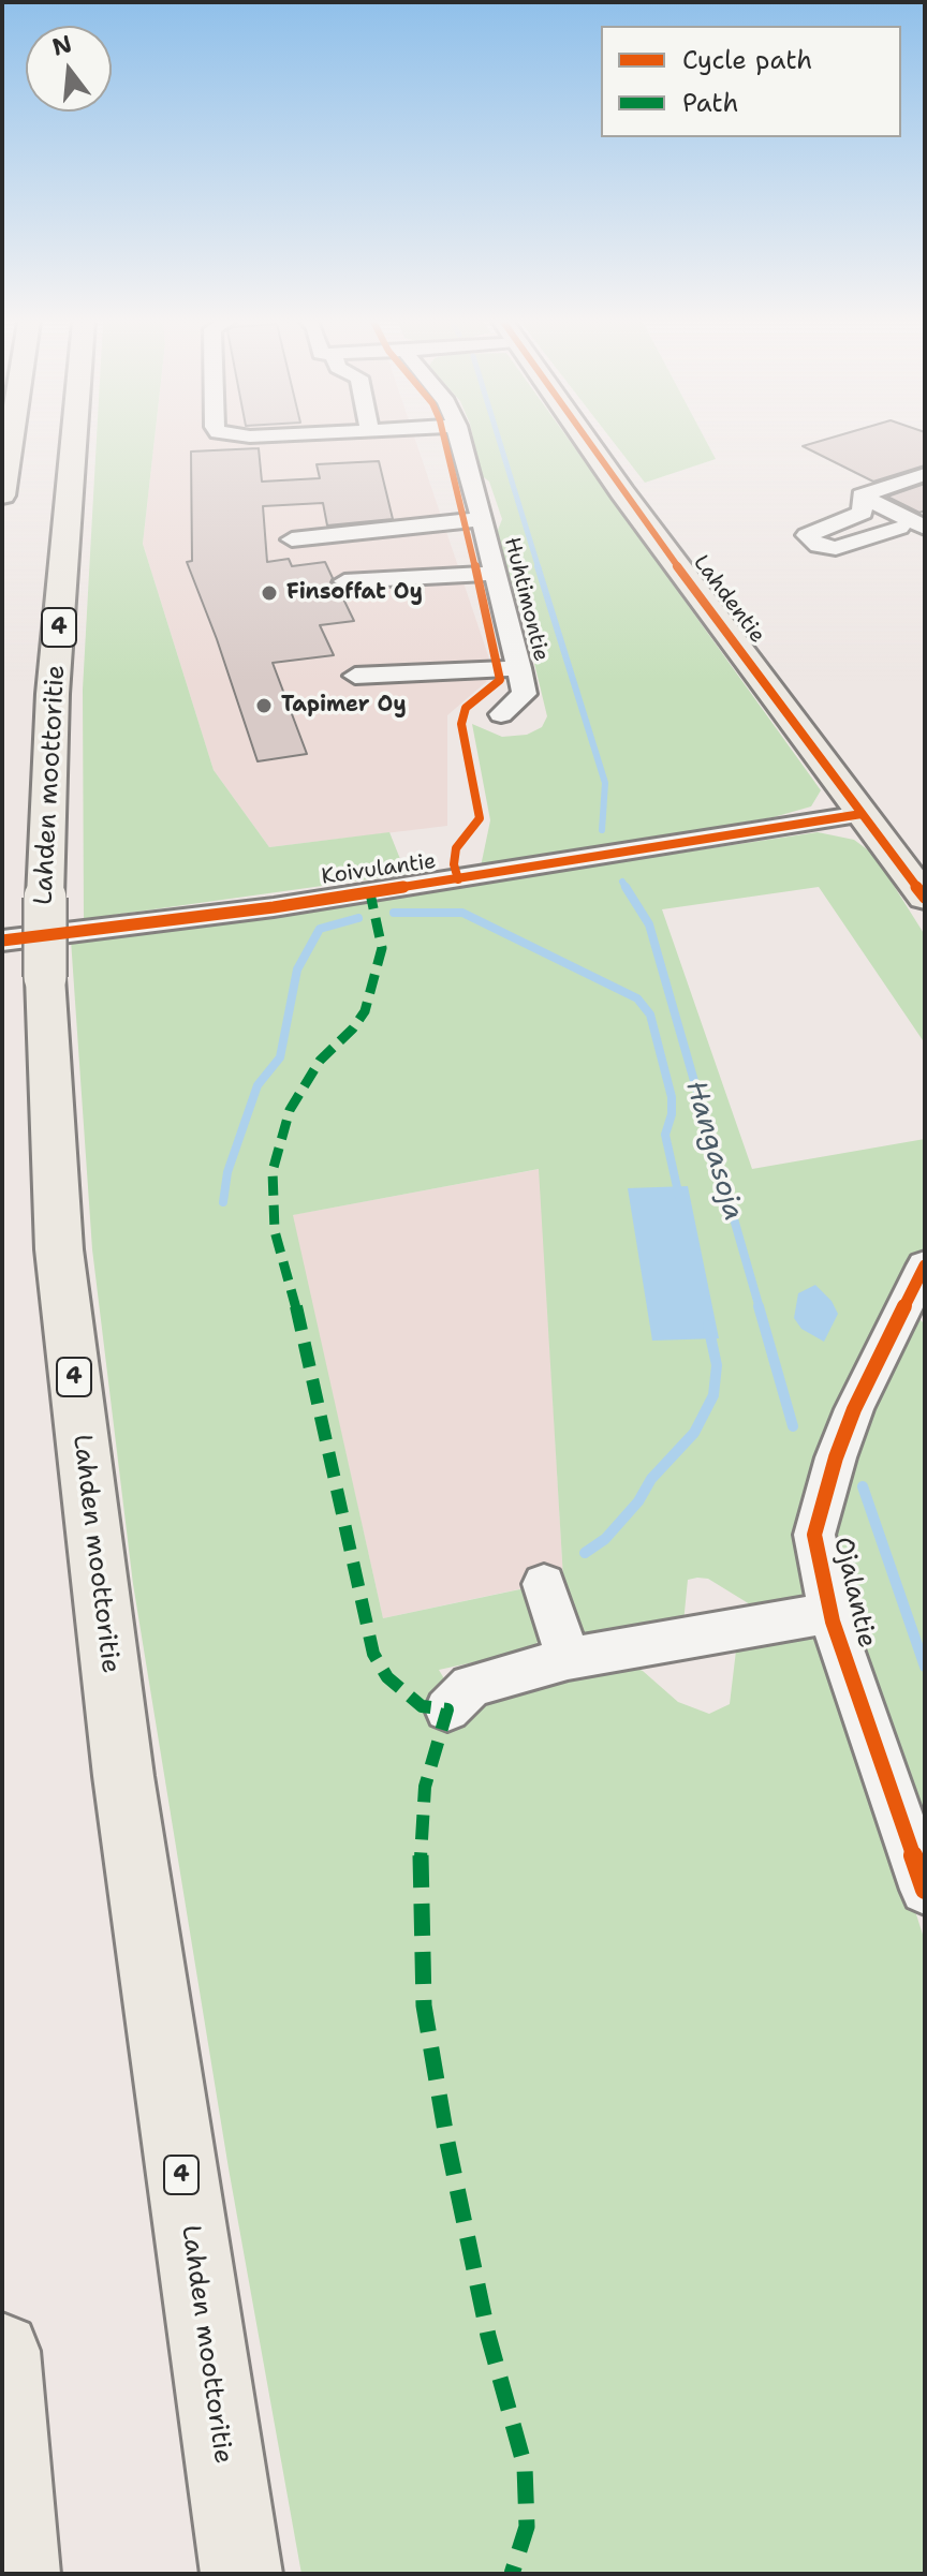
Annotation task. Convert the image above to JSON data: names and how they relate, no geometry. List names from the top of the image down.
{
  "streets": {
    "main road": ["Lahdentie", "4", "Lahden moottoritie"],
    "street": ["Huhtimontie", "Koivulantie", "Ojalantie"]
  },
  "crossings": [
    ["Lahdentie", "Koivulantie"]
  ],
  "water": ["Hangasoja"],
  "places": ["Finsoffat Oy", "Tapimer Oy"],
  "legend": ["Cycle path", "Path"],
  "north": "top"
}
